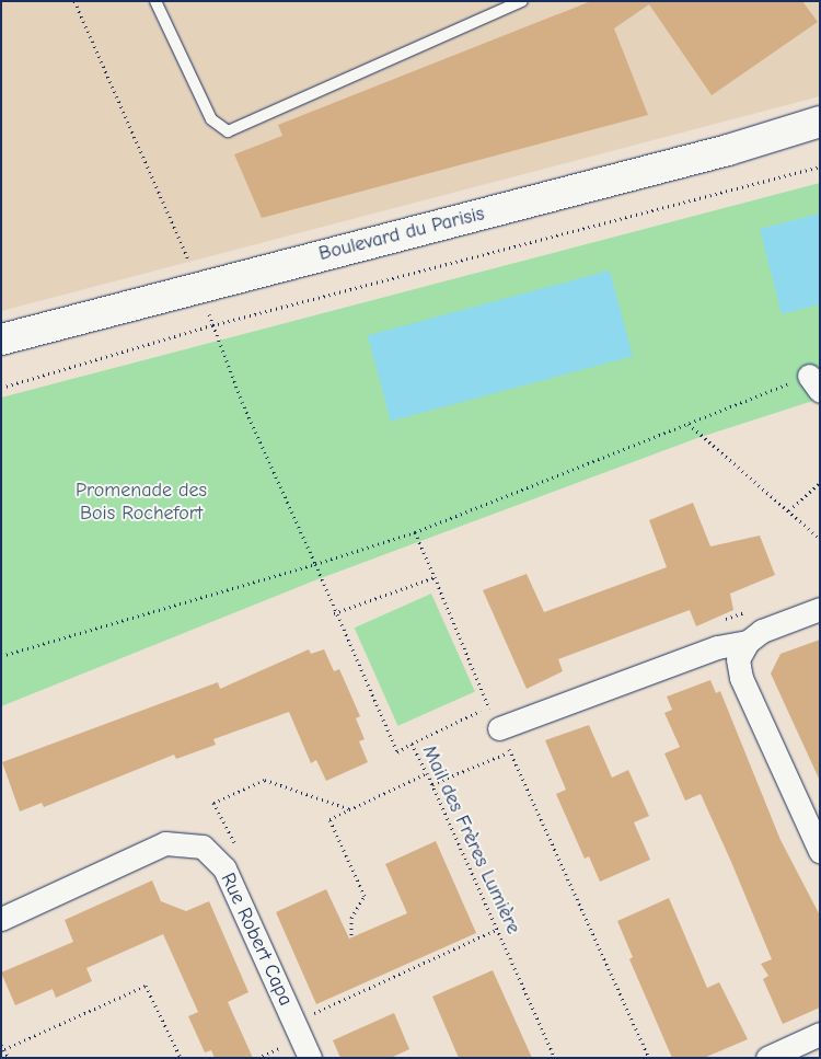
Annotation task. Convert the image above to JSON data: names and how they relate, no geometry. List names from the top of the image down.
{
  "streets": {
    "street": ["Boulevard du Parisis", "Rue Robert Capa"],
    "path": ["Mail des Frères Lumière"]
  },
  "crossings": [
    ["Boulevard du Parisis", "Mail des Frères Lumière"]
  ],
  "parks": ["Promenade des Bois Rochefort"]
}
